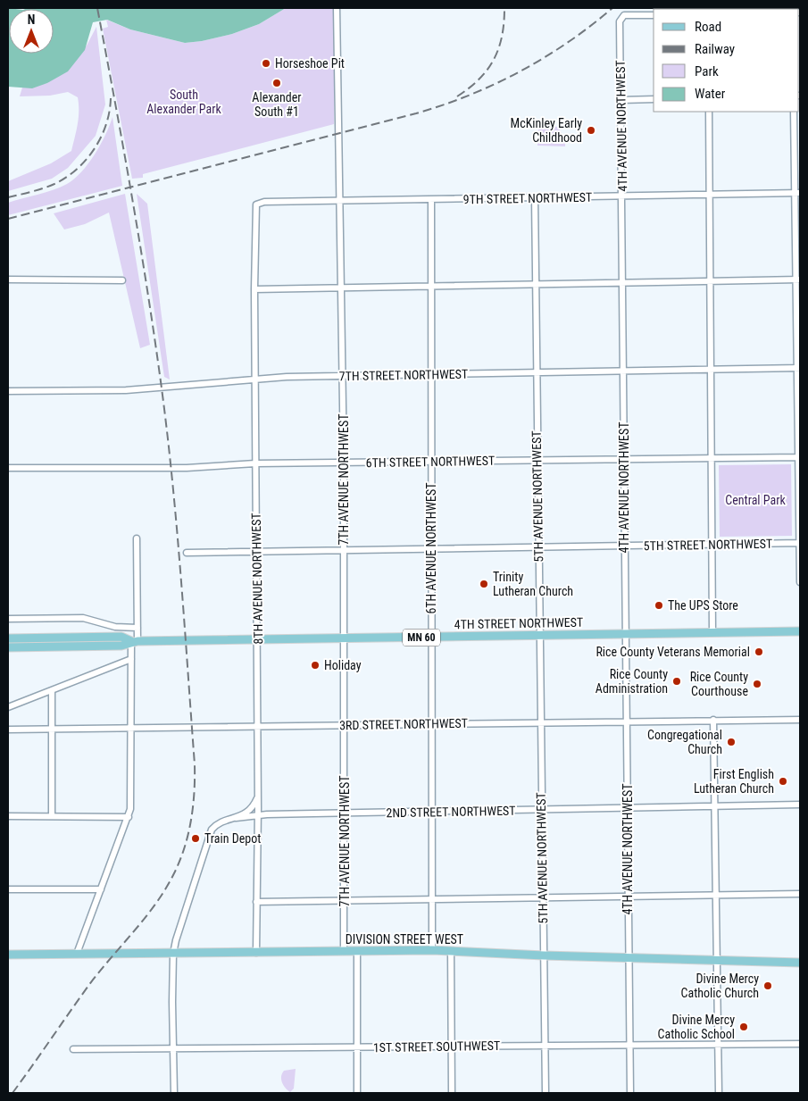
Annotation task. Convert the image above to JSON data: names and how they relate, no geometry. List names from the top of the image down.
{
  "streets": {
    "main road": ["4TH STREET NORTHWEST", "MN 60", "DIVISION STREET WEST"],
    "street": [
      "4TH AVENUE NORTHWEST",
      "9TH STREET NORTHWEST",
      "7TH STREET NORTHWEST",
      "6TH STREET NORTHWEST",
      "7TH AVENUE NORTHWEST",
      "5TH AVENUE NORTHWEST",
      "5TH STREET NORTHWEST",
      "6TH AVENUE NORTHWEST",
      "8TH AVENUE NORTHWEST",
      "3RD STREET NORTHWEST",
      "2ND STREET NORTHWEST",
      "1ST STREET SOUTHWEST"
    ]
  },
  "crossings": [
    ["4TH AVENUE NORTHWEST", "9TH STREET NORTHWEST"],
    ["4TH AVENUE NORTHWEST", "7TH STREET NORTHWEST"],
    ["4TH AVENUE NORTHWEST", "6TH STREET NORTHWEST"],
    ["4TH AVENUE NORTHWEST", "5TH STREET NORTHWEST"],
    ["4TH AVENUE NORTHWEST", "4TH STREET NORTHWEST"],
    ["4TH AVENUE NORTHWEST", "3RD STREET NORTHWEST"],
    ["4TH AVENUE NORTHWEST", "2ND STREET NORTHWEST"],
    ["4TH AVENUE NORTHWEST", "DIVISION STREET WEST"],
    ["4TH AVENUE NORTHWEST", "1ST STREET SOUTHWEST"],
    ["9TH STREET NORTHWEST", "7TH AVENUE NORTHWEST"],
    ["9TH STREET NORTHWEST", "5TH AVENUE NORTHWEST"],
    ["9TH STREET NORTHWEST", "6TH AVENUE NORTHWEST"],
    ["9TH STREET NORTHWEST", "8TH AVENUE NORTHWEST"],
    ["7TH STREET NORTHWEST", "7TH AVENUE NORTHWEST"],
    ["7TH STREET NORTHWEST", "5TH AVENUE NORTHWEST"],
    ["7TH STREET NORTHWEST", "6TH AVENUE NORTHWEST"],
    ["7TH STREET NORTHWEST", "8TH AVENUE NORTHWEST"],
    ["6TH STREET NORTHWEST", "7TH AVENUE NORTHWEST"],
    ["6TH STREET NORTHWEST", "5TH AVENUE NORTHWEST"],
    ["6TH STREET NORTHWEST", "6TH AVENUE NORTHWEST"],
    ["6TH STREET NORTHWEST", "8TH AVENUE NORTHWEST"],
    ["7TH AVENUE NORTHWEST", "5TH STREET NORTHWEST"],
    ["7TH AVENUE NORTHWEST", "4TH STREET NORTHWEST"],
    ["7TH AVENUE NORTHWEST", "3RD STREET NORTHWEST"],
    ["7TH AVENUE NORTHWEST", "2ND STREET NORTHWEST"],
    ["7TH AVENUE NORTHWEST", "DIVISION STREET WEST"],
    ["5TH AVENUE NORTHWEST", "5TH STREET NORTHWEST"],
    ["5TH AVENUE NORTHWEST", "4TH STREET NORTHWEST"],
    ["5TH AVENUE NORTHWEST", "3RD STREET NORTHWEST"],
    ["5TH AVENUE NORTHWEST", "2ND STREET NORTHWEST"],
    ["5TH AVENUE NORTHWEST", "DIVISION STREET WEST"],
    ["5TH AVENUE NORTHWEST", "1ST STREET SOUTHWEST"],
    ["5TH STREET NORTHWEST", "6TH AVENUE NORTHWEST"],
    ["5TH STREET NORTHWEST", "8TH AVENUE NORTHWEST"],
    ["6TH AVENUE NORTHWEST", "4TH STREET NORTHWEST"],
    ["6TH AVENUE NORTHWEST", "3RD STREET NORTHWEST"],
    ["6TH AVENUE NORTHWEST", "2ND STREET NORTHWEST"],
    ["6TH AVENUE NORTHWEST", "DIVISION STREET WEST"],
    ["8TH AVENUE NORTHWEST", "4TH STREET NORTHWEST"],
    ["8TH AVENUE NORTHWEST", "3RD STREET NORTHWEST"],
    ["8TH AVENUE NORTHWEST", "2ND STREET NORTHWEST"],
    ["8TH AVENUE NORTHWEST", "DIVISION STREET WEST"],
    ["4TH STREET NORTHWEST", "MN 60"]
  ],
  "parks": ["South Alexander Park", "Central Park"],
  "places": [
    "Horseshoe Pit",
    "Alexander South #1",
    "McKinley Early Childhood",
    "Trinity Lutheran Church",
    "The UPS Store",
    "Rice County Veterans Memorial",
    "Holiday",
    "Rice County Administration",
    "Rice County Courthouse",
    "Congregational Church",
    "First English Lutheran Church",
    "Train Depot",
    "Divine Mercy Catholic Church",
    "Divine Mercy Catholic School"
  ],
  "legend": [
    "Road",
    "Railway",
    "Park",
    "Water"
  ],
  "north": "top"
}
